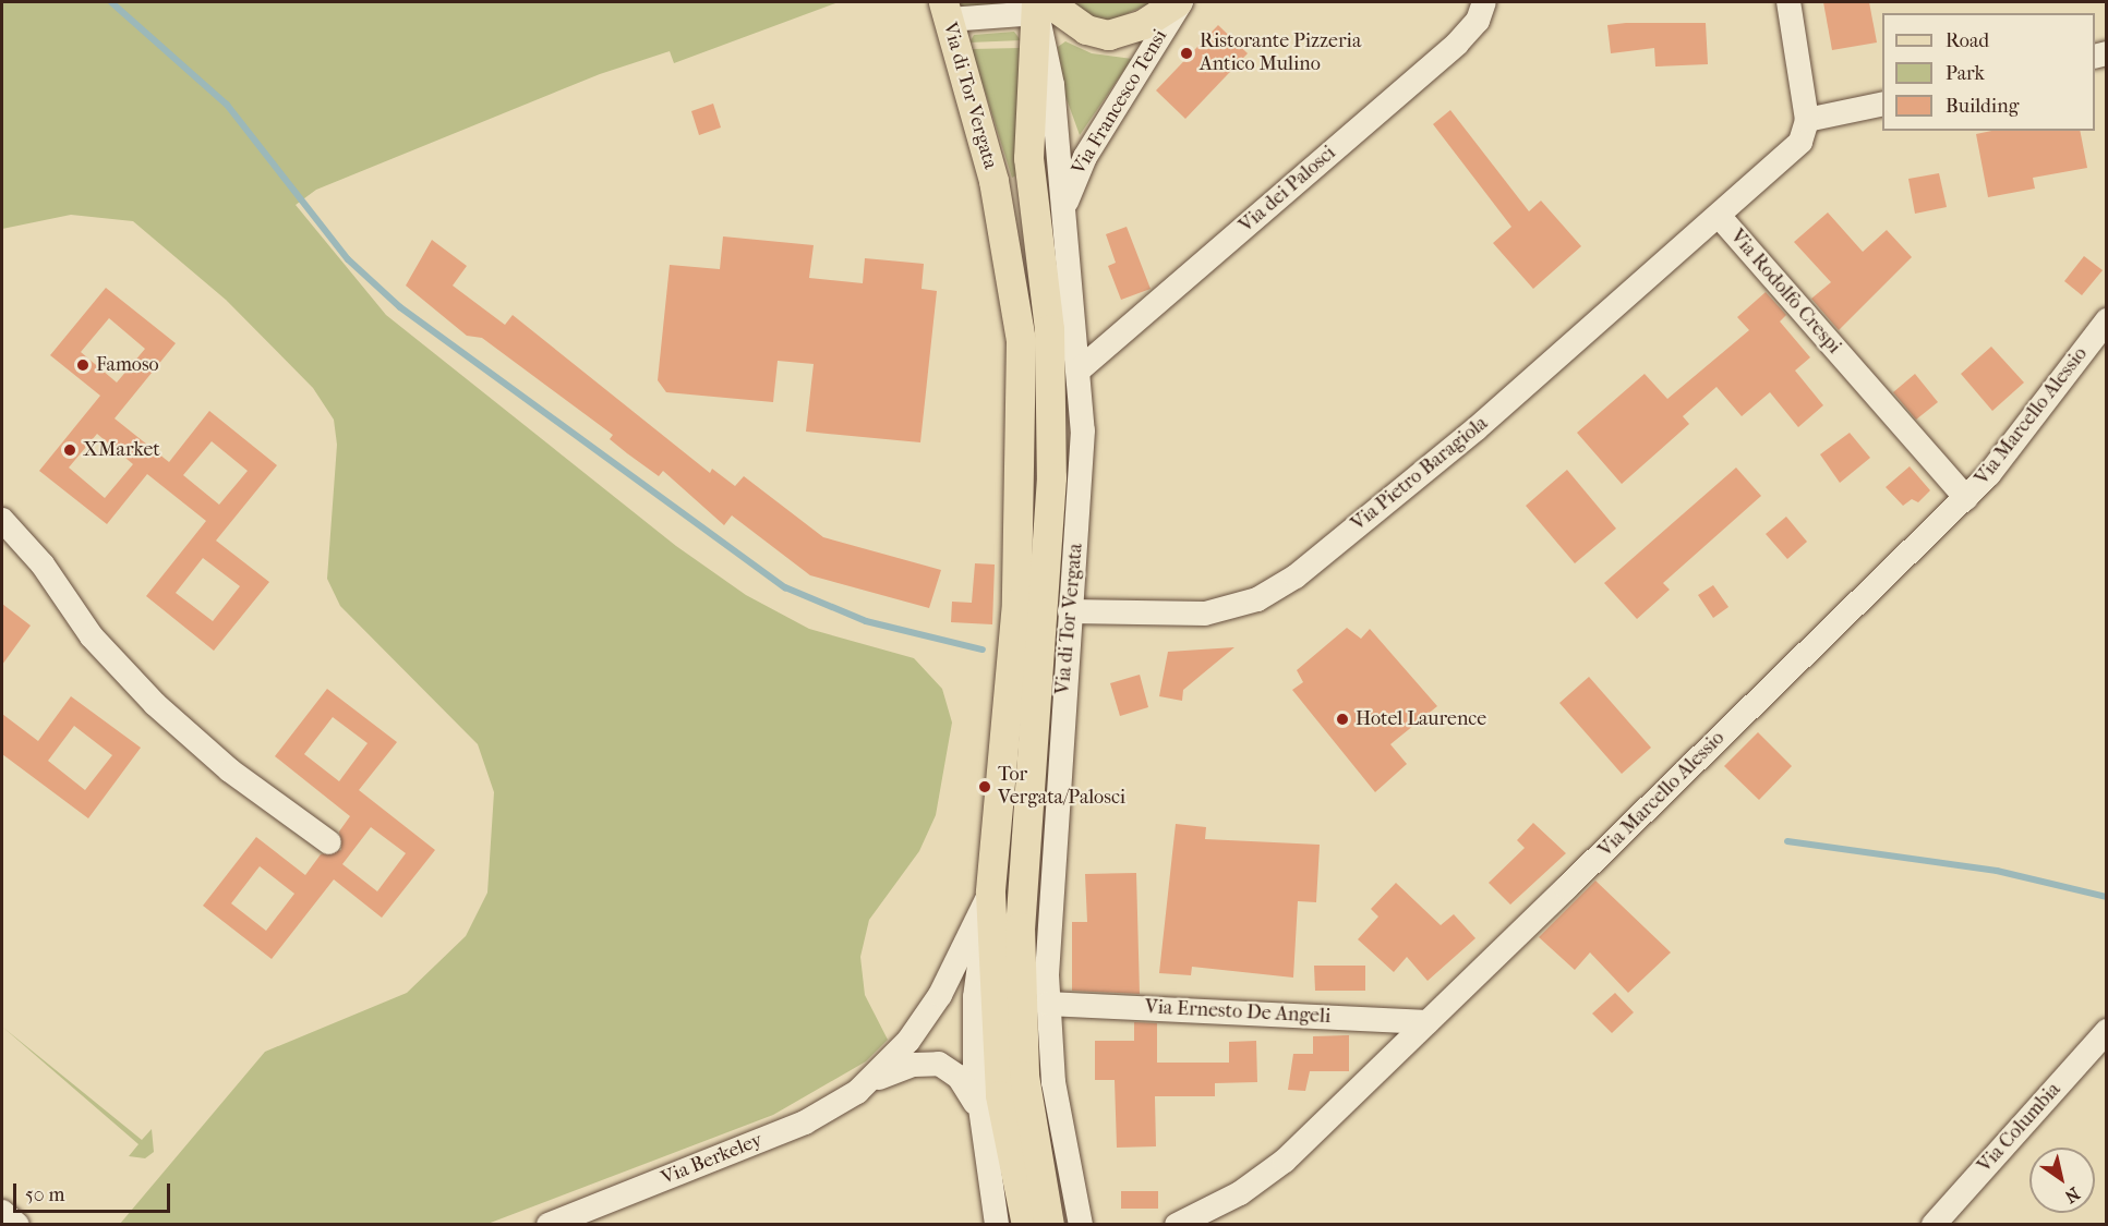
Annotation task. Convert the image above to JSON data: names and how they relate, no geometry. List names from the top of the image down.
{
  "streets": {
    "main road": ["Via di Tor Vergata"],
    "street": [
      "Via Francesco Tensi",
      "Via dei Palosci",
      "Via Rodolfo Crespi",
      "Via Marcello Alessio",
      "Via Pietro Baragiola",
      "Via Ernesto De Angeli",
      "Via Columbia",
      "Via Berkeley"
    ]
  },
  "crossings": [
    ["Via di Tor Vergata", "Via Francesco Tensi"],
    ["Via di Tor Vergata", "Via dei Palosci"],
    ["Via di Tor Vergata", "Via Pietro Baragiola"],
    ["Via di Tor Vergata", "Via Ernesto De Angeli"],
    ["Via di Tor Vergata", "Via Berkeley"],
    ["Via Rodolfo Crespi", "Via Marcello Alessio"],
    ["Via Rodolfo Crespi", "Via Pietro Baragiola"],
    ["Via Marcello Alessio", "Via Ernesto De Angeli"]
  ],
  "places": [
    "Ristorante Pizzeria Antico Mulino",
    "Famoso",
    "XMarket",
    "Hotel Laurence",
    "Tor Vergata/Palosci"
  ],
  "legend": ["Road", "Park", "Building"],
  "scale_bar": "50 m",
  "north": "bottom right"
}
